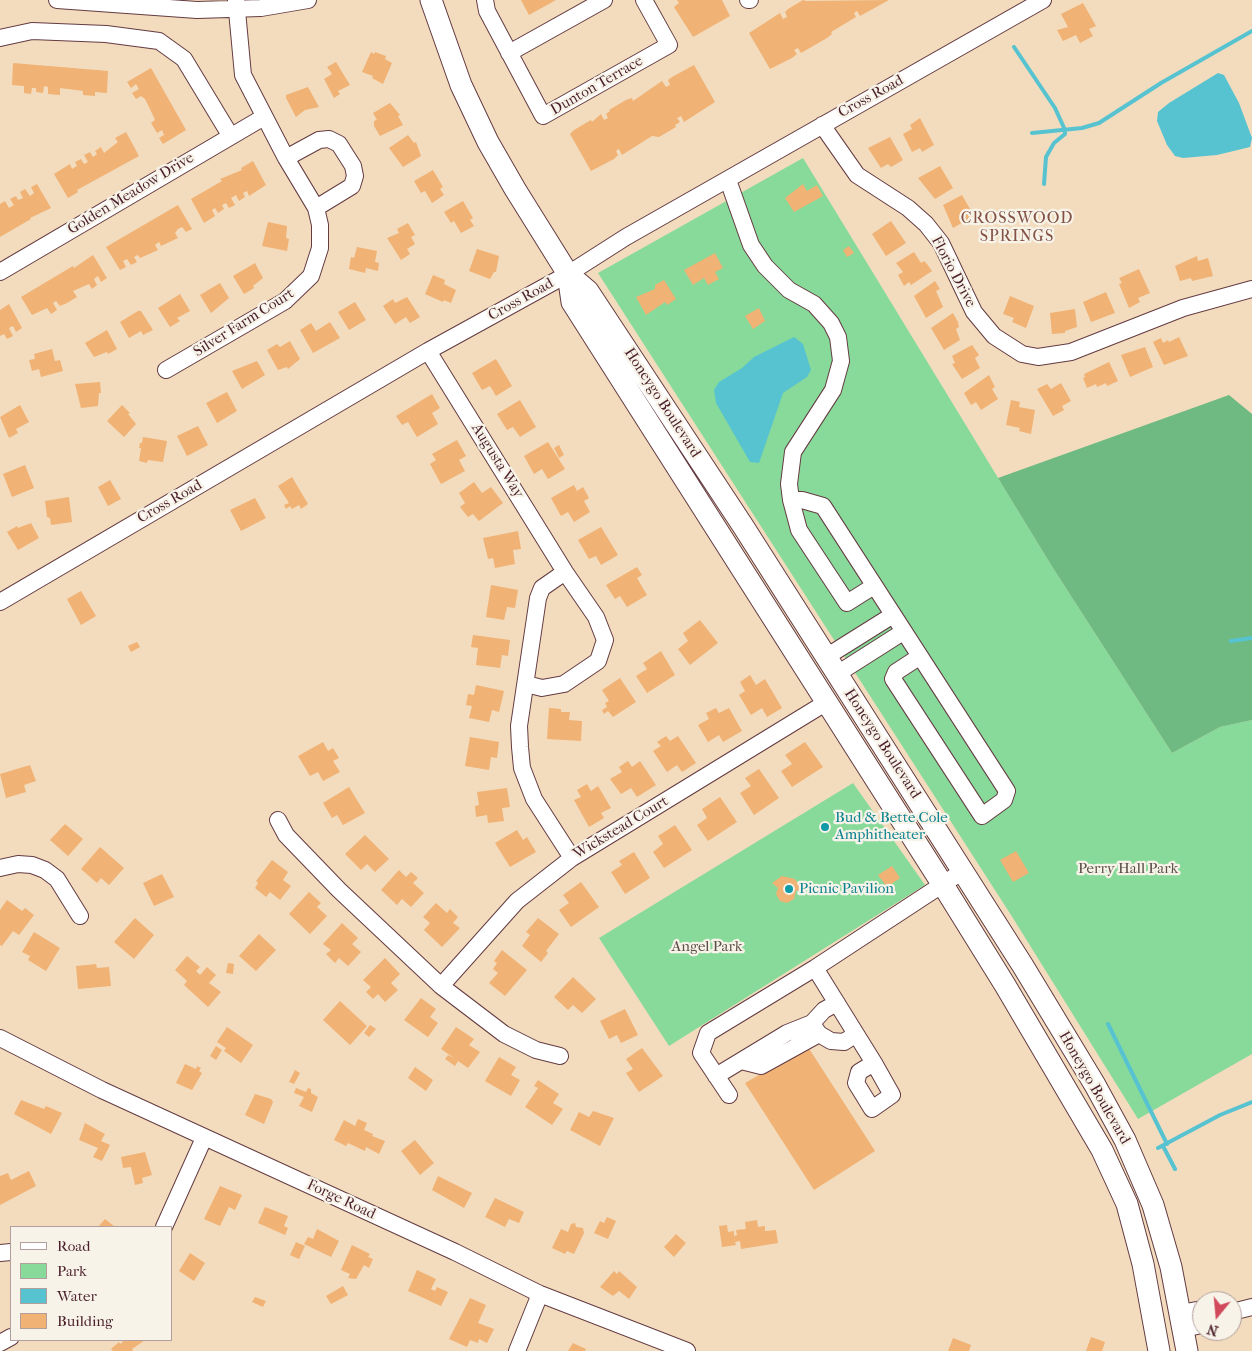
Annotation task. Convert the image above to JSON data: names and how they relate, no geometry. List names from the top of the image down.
{
  "streets": {
    "main road": ["Honeygo Boulevard"],
    "street": [
      "Dunton Terrace",
      "Cross Road",
      "Golden Meadow Drive",
      "Florio Drive",
      "Silver Farm Court",
      "Augusta Way",
      "Wickstead Court",
      "Forge Road"
    ]
  },
  "crossings": [
    ["Cross Road", "Florio Drive"],
    ["Cross Road", "Honeygo Boulevard"],
    ["Cross Road", "Augusta Way"],
    ["Golden Meadow Drive", "Silver Farm Court"],
    ["Honeygo Boulevard", "Wickstead Court"]
  ],
  "districts": ["CROSSWOOD SPRINGS"],
  "parks": ["Perry Hall Park", "Angel Park"],
  "places": ["Bud & Bette Cole Amphitheater", "Picnic Pavilion"],
  "legend": [
    "Road",
    "Park",
    "Water",
    "Building"
  ],
  "north": "bottom"
}
